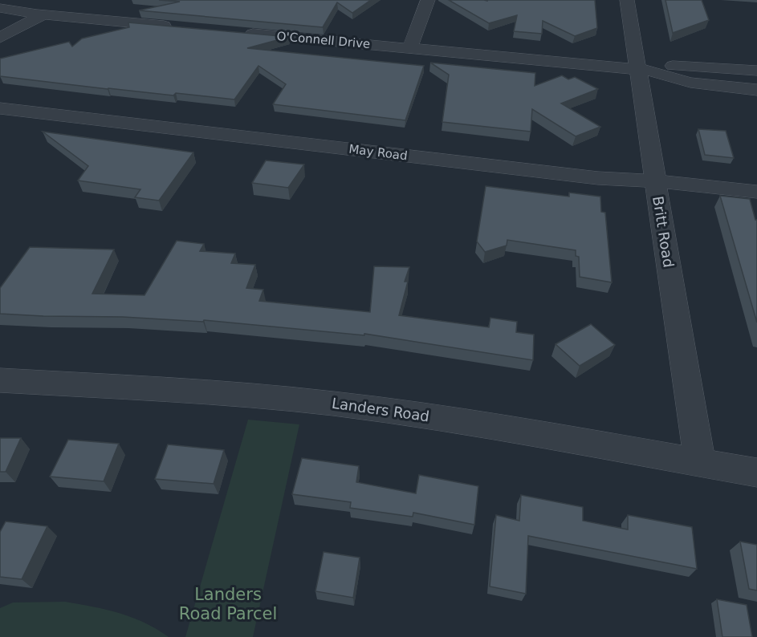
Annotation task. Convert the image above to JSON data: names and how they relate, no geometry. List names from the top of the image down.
{
  "streets": {
    "street": [
      "O'Connell Drive",
      "May Road",
      "Britt Road",
      "Landers Road"
    ]
  },
  "crossings": [
    ["O'Connell Drive", "Britt Road"],
    ["May Road", "Britt Road"],
    ["Britt Road", "Landers Road"]
  ],
  "parks": ["Landers Road Parcel"]
}
